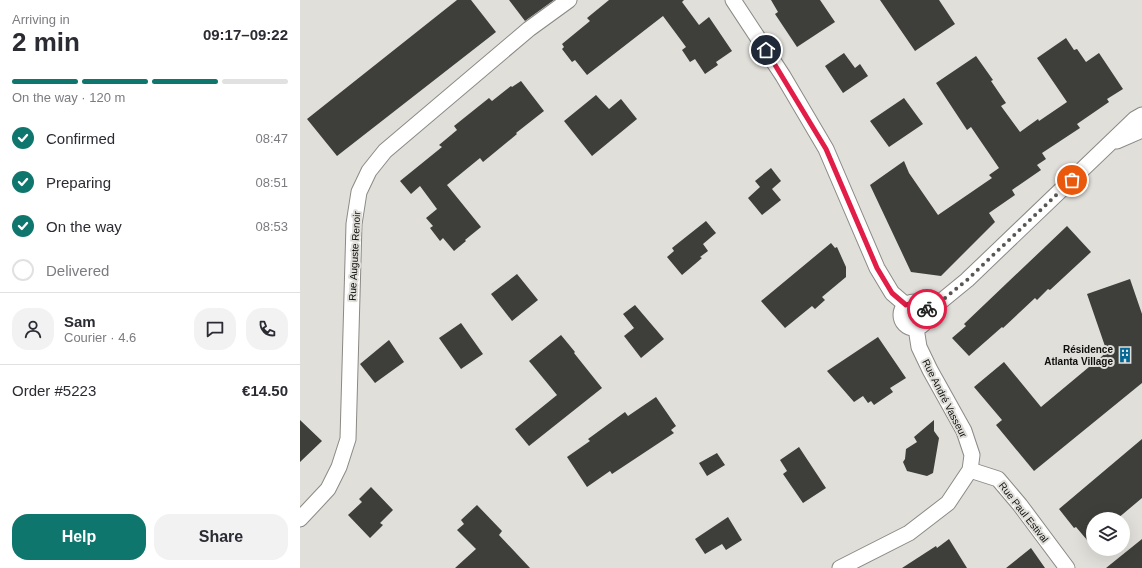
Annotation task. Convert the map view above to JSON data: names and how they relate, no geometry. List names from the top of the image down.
{
  "streets": {
    "street": ["Rue Auguste Renoir", "Rue André Vasseur", "Rue Paul Estival"]
  },
  "crossings": [
    ["Rue André Vasseur", "Rue Paul Estival"]
  ],
  "places": {
    "building": ["Résidence Atlanta Village"]
  },
  "page": {
    "heading": ["2 min", "Arriving in", "09:17–09:22"],
    "panel": [
      "Sam",
      "Courier · 4.6",
      "Order #5223",
      "€14.50"
    ],
    "bar": "On the way · 120 m",
    "list": [
      ["Confirmed", "08:47"],
      ["Preparing", "08:51"],
      ["On the way", "08:53"],
      "Delivered"
    ],
    "buttons": ["Help", "Share"]
  }
}
